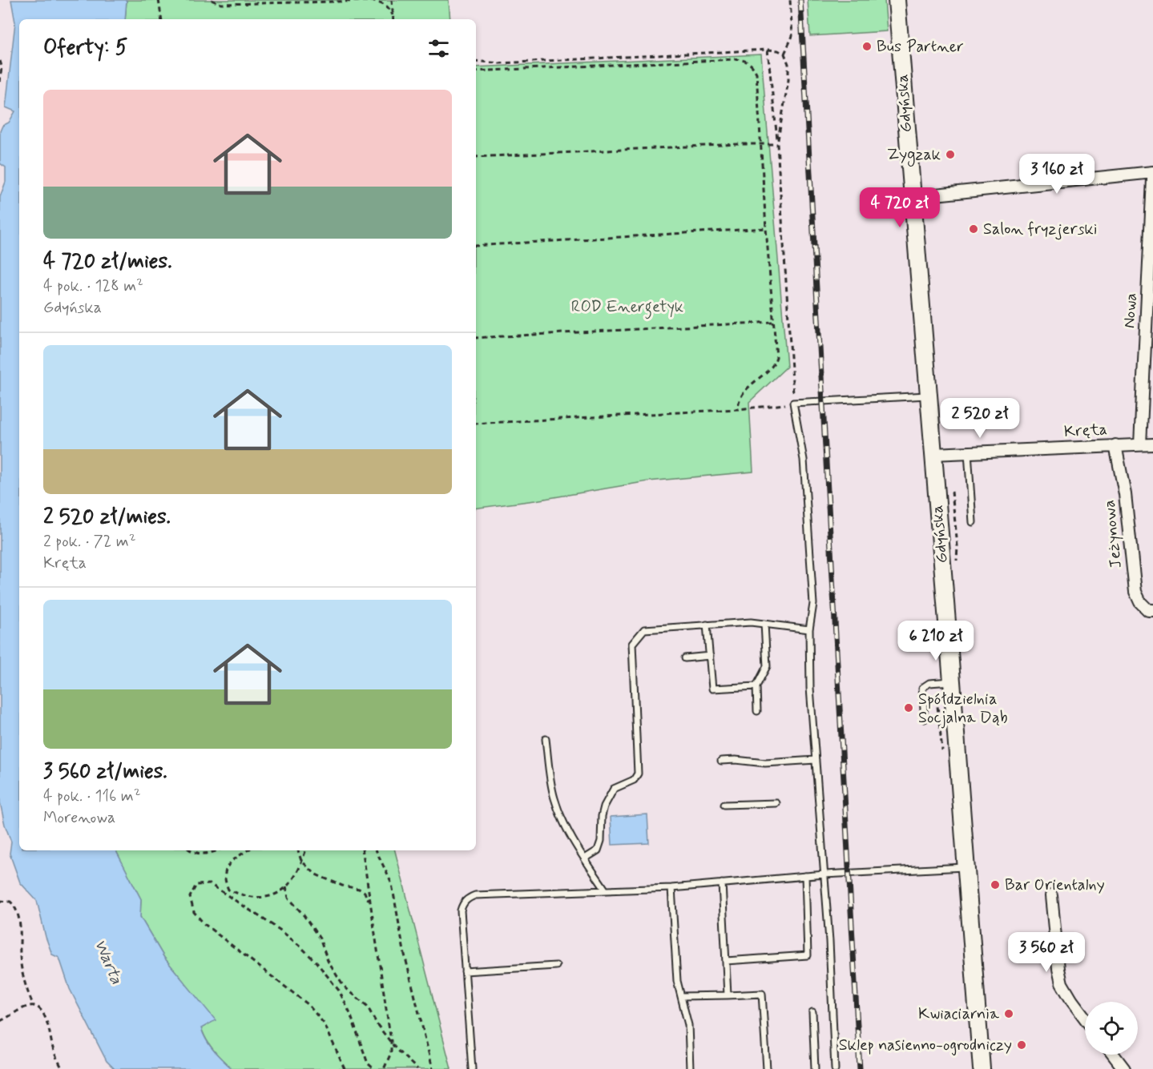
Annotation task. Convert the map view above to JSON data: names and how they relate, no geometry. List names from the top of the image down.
{
  "streets": {
    "main road": ["Gdyńska"],
    "street": ["Nowa", "Kręta", "Jeżynowa"]
  },
  "crossings": [
    ["Gdyńska", "Kręta"],
    ["Nowa", "Kręta"],
    ["Kręta", "Jeżynowa"]
  ],
  "water": ["Warta"],
  "parks": ["ROD Energetyk"],
  "places": [
    "Bus Partner",
    "Zygzak",
    "Salon fryzjerski",
    "Spółdzielnia Socjalna Dąb",
    "Bar Orientalny",
    "Kwiaciarnia",
    "Sklep nasienno-ogrodniczy"
  ],
  "page": {
    "heading": "Oferty: 5",
    "list": [
      {
        "name": "4 720 zł/mies.",
        "note": "4 pok. · 128 m² · Gdyńska"
      },
      {
        "name": "2 520 zł/mies.",
        "note": "2 pok. · 72 m² · Kręta"
      },
      {
        "name": "3 560 zł/mies.",
        "note": "4 pok. · 116 m² · Morenowa"
      }
    ],
    "price": [
      "3 160 zł",
      "4 720 zł",
      "2 520 zł",
      "6 210 zł",
      "3 560 zł"
    ]
  }
}
